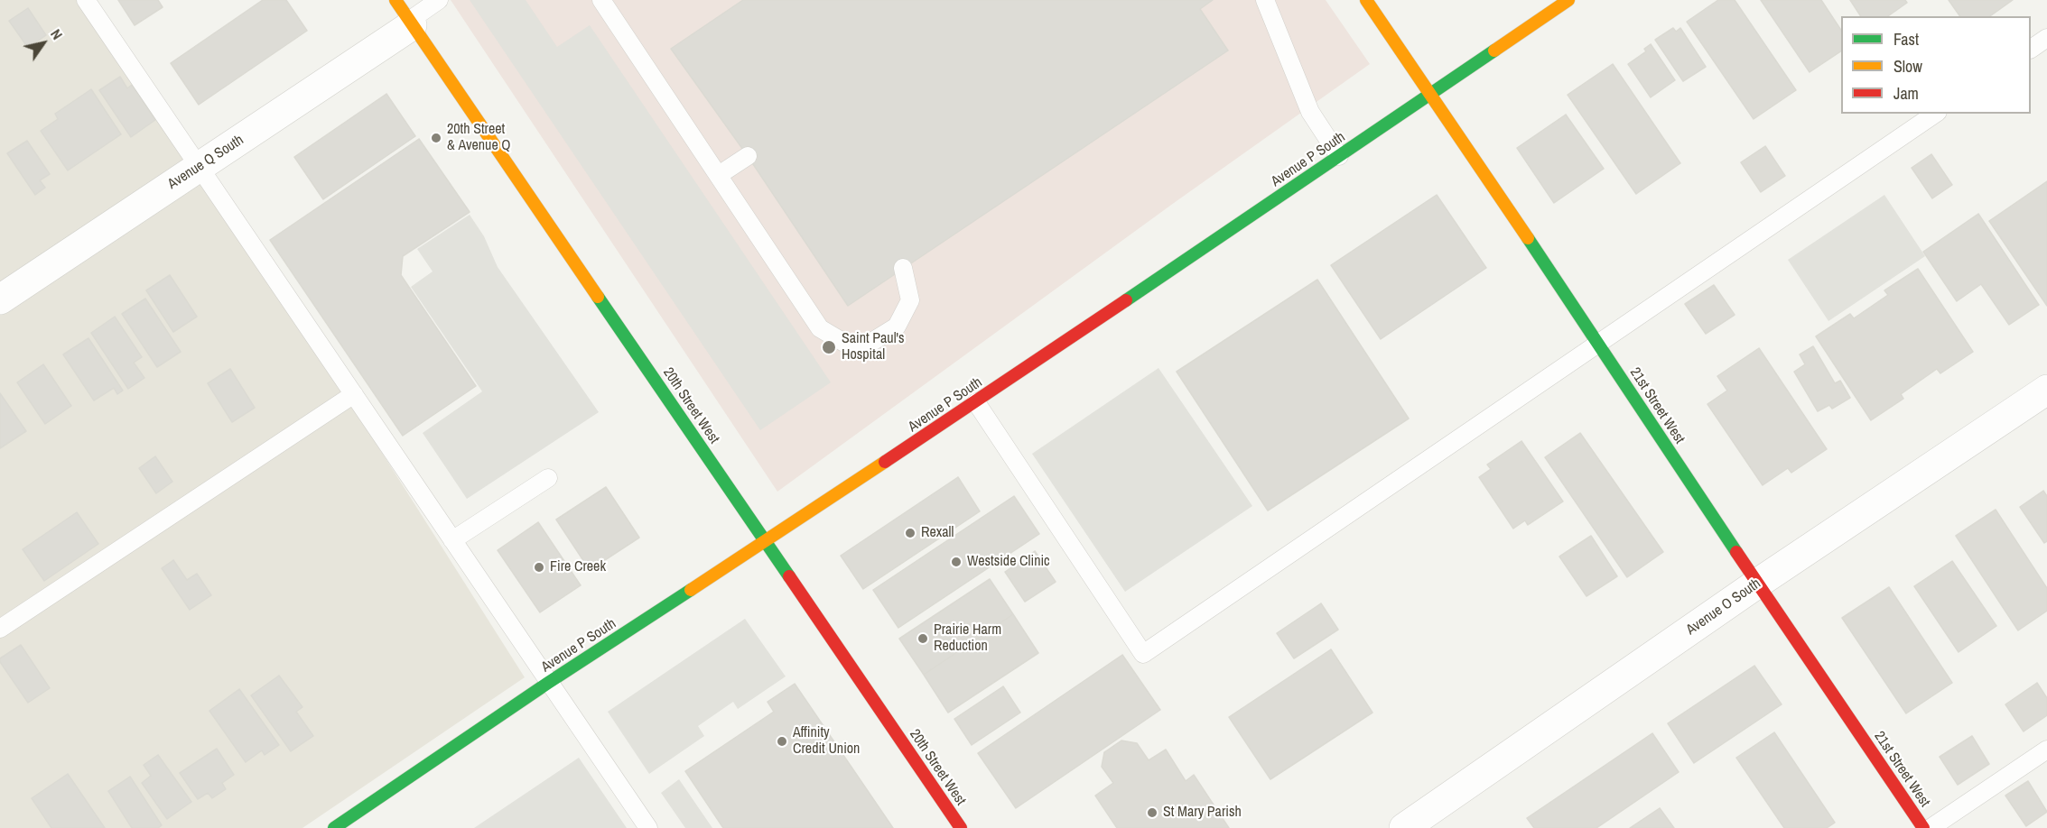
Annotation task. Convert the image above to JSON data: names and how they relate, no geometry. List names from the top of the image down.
{
  "streets": {
    "main road": ["Avenue P South", "20th Street West", "21st Street West"],
    "street": ["Avenue Q South", "Avenue O South"]
  },
  "crossings": [
    ["Avenue P South", "20th Street West"],
    ["Avenue P South", "21st Street West"],
    ["Avenue Q South", "20th Street West"],
    ["21st Street West", "Avenue O South"]
  ],
  "places": [
    "20th Street & Avenue Q",
    "Saint Paul's Hospital",
    "Rexall",
    "Westside Clinic",
    "Fire Creek",
    "Prairie Harm Reduction",
    "Affinity Credit Union",
    "St Mary Parish"
  ],
  "legend": ["Fast", "Slow", "Jam"],
  "north": "top right"
}
